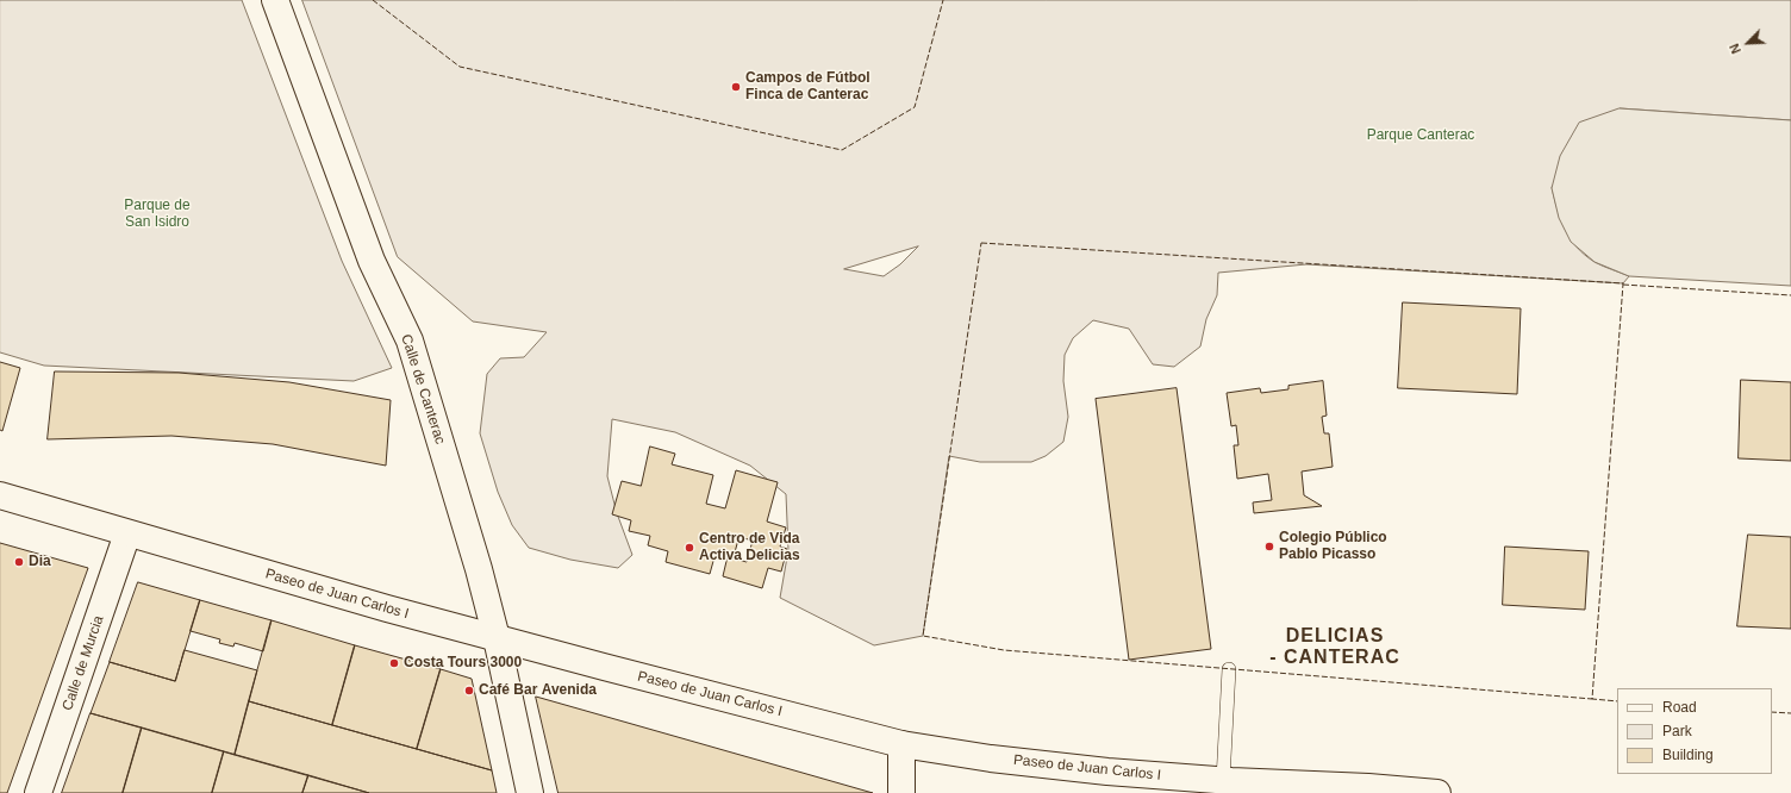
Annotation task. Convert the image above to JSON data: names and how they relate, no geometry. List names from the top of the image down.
{
  "streets": {
    "main road": ["Calle de Canterac", "Paseo de Juan Carlos I", "Calle de Murcia"]
  },
  "crossings": [
    ["Calle de Canterac", "Paseo de Juan Carlos I"],
    ["Paseo de Juan Carlos I", "Calle de Murcia"]
  ],
  "districts": ["DELICIAS - CANTERAC"],
  "parks": ["Parque Canterac", "Parque de San Isidro"],
  "places": [
    "Campos de Fútbol Finca de Canterac",
    "Colegio Público Pablo Picasso",
    "Centro de Vida Activa Delicias",
    "Dia",
    "Costa Tours 3000",
    "Café Bar Avenida"
  ],
  "legend": ["Road", "Park", "Building"],
  "north": "bottom left"
}
